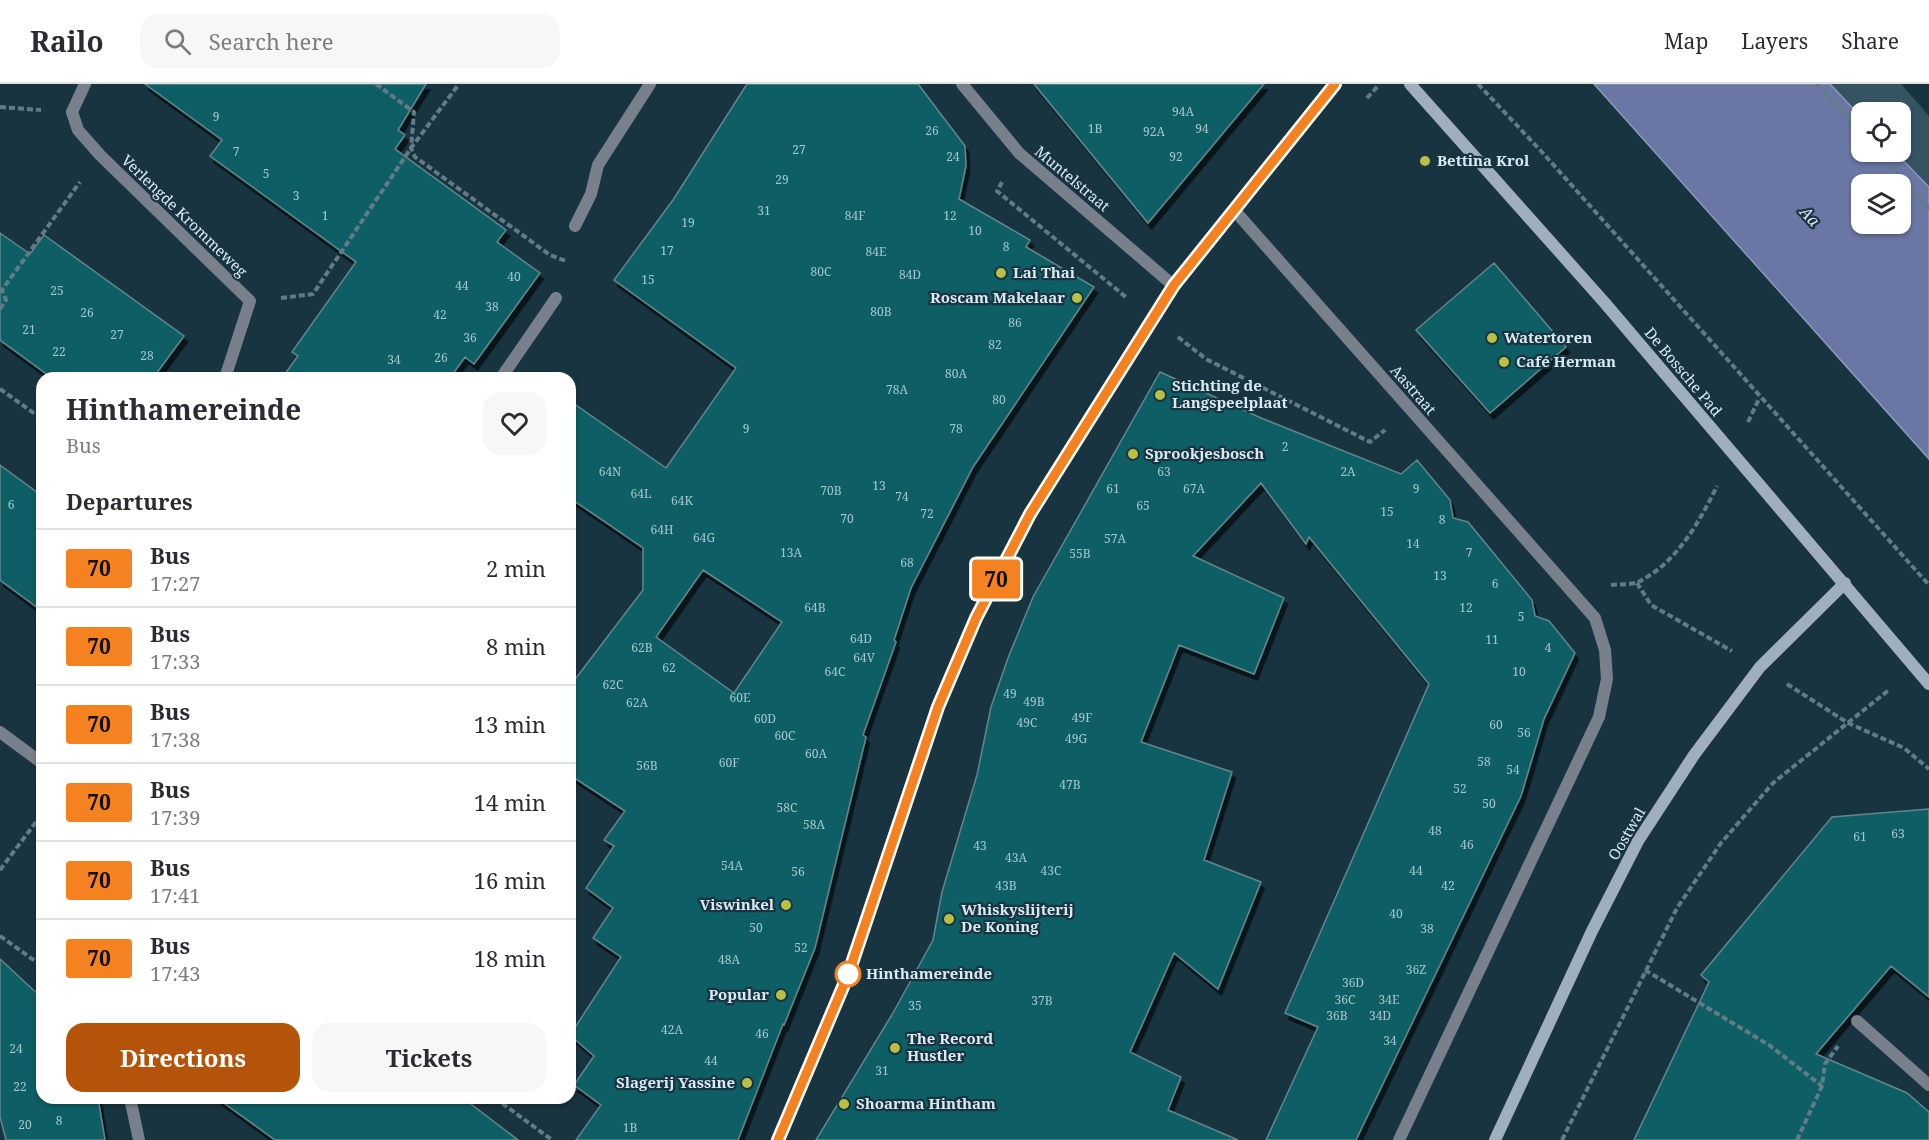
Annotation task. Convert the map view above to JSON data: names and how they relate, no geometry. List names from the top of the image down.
{
  "streets": {
    "street": [
      "Muntelstraat",
      "Verlengde Krommeweg",
      "De Bossche Pad",
      "Aastraat",
      "Oostwal"
    ]
  },
  "crossings": [
    ["De Bossche Pad", "Oostwal"]
  ],
  "water": ["Aa"],
  "places": [
    "Bettina Krol",
    "Lai Thai",
    "Roscam Makelaar",
    "Watertoren",
    "Café Herman",
    "Stichting de Langspeelplaat",
    "Sprookjesbosch",
    "Viswinkel",
    "Whiskyslijterij De Koning",
    "Hinthamereinde",
    "Popular",
    "The Record Hustler",
    "Slagerij Yassine",
    "Shoarma Hintham"
  ],
  "lines": ["bus line 70"],
  "house_numbers": [
    "94A",
    "9",
    "1B",
    "94",
    "26",
    "92A",
    "27",
    "7",
    "24",
    "92",
    "5",
    "29",
    "3",
    "31",
    "1",
    "84F",
    "12",
    "19",
    "10",
    "8",
    "17",
    "84E",
    "80C",
    "84D",
    "40",
    "15",
    "44",
    "25",
    "38",
    "80B",
    "26",
    "42",
    "86",
    "21",
    "27",
    "36",
    "82",
    "22",
    "28",
    "26",
    "34",
    "80A",
    "78A",
    "80",
    "9",
    "78",
    "2",
    "64N",
    "63",
    "2A",
    "13",
    "61",
    "67A",
    "9",
    "70B",
    "64L",
    "74",
    "64K",
    "6",
    "65",
    "15",
    "72",
    "70",
    "8",
    "64H",
    "64G",
    "57A",
    "14",
    "13A",
    "7",
    "55B",
    "68",
    "13",
    "6",
    "64B",
    "12",
    "5",
    "64D",
    "11",
    "62B",
    "4",
    "64V",
    "62",
    "64C",
    "10",
    "62C",
    "49",
    "60E",
    "49B",
    "62A",
    "49F",
    "60D",
    "49C",
    "60",
    "56",
    "60C",
    "49G",
    "60A",
    "58",
    "60F",
    "56B",
    "54",
    "47B",
    "52",
    "50",
    "58C",
    "58A",
    "48",
    "63",
    "61",
    "46",
    "43",
    "43A",
    "54A",
    "43C",
    "44",
    "56",
    "43B",
    "42",
    "40",
    "50",
    "38",
    "52",
    "48A",
    "36Z",
    "36D",
    "36C",
    "34E",
    "37B",
    "35",
    "36B",
    "34D",
    "42A",
    "46",
    "34",
    "24",
    "44",
    "31",
    "22",
    "8",
    "20",
    "1B"
  ],
  "page": {
    "header": "Railo",
    "search": "Search here",
    "nav": ["Map", "Layers", "Share"],
    "on_map": "70",
    "heading": [
      ["Hinthamereinde", "Bus"],
      "Departures"
    ],
    "list": [
      {
        "mark": "70",
        "name": "Bus",
        "note": "17:27",
        "value": "2 min"
      },
      {
        "mark": "70",
        "name": "Bus",
        "note": "17:33",
        "value": "8 min"
      },
      {
        "mark": "70",
        "name": "Bus",
        "note": "17:38",
        "value": "13 min"
      },
      {
        "mark": "70",
        "name": "Bus",
        "note": "17:39",
        "value": "14 min"
      },
      {
        "mark": "70",
        "name": "Bus",
        "note": "17:41",
        "value": "16 min"
      },
      {
        "mark": "70",
        "name": "Bus",
        "note": "17:43",
        "value": "18 min"
      }
    ],
    "buttons": ["Directions", "Tickets"]
  }
}
